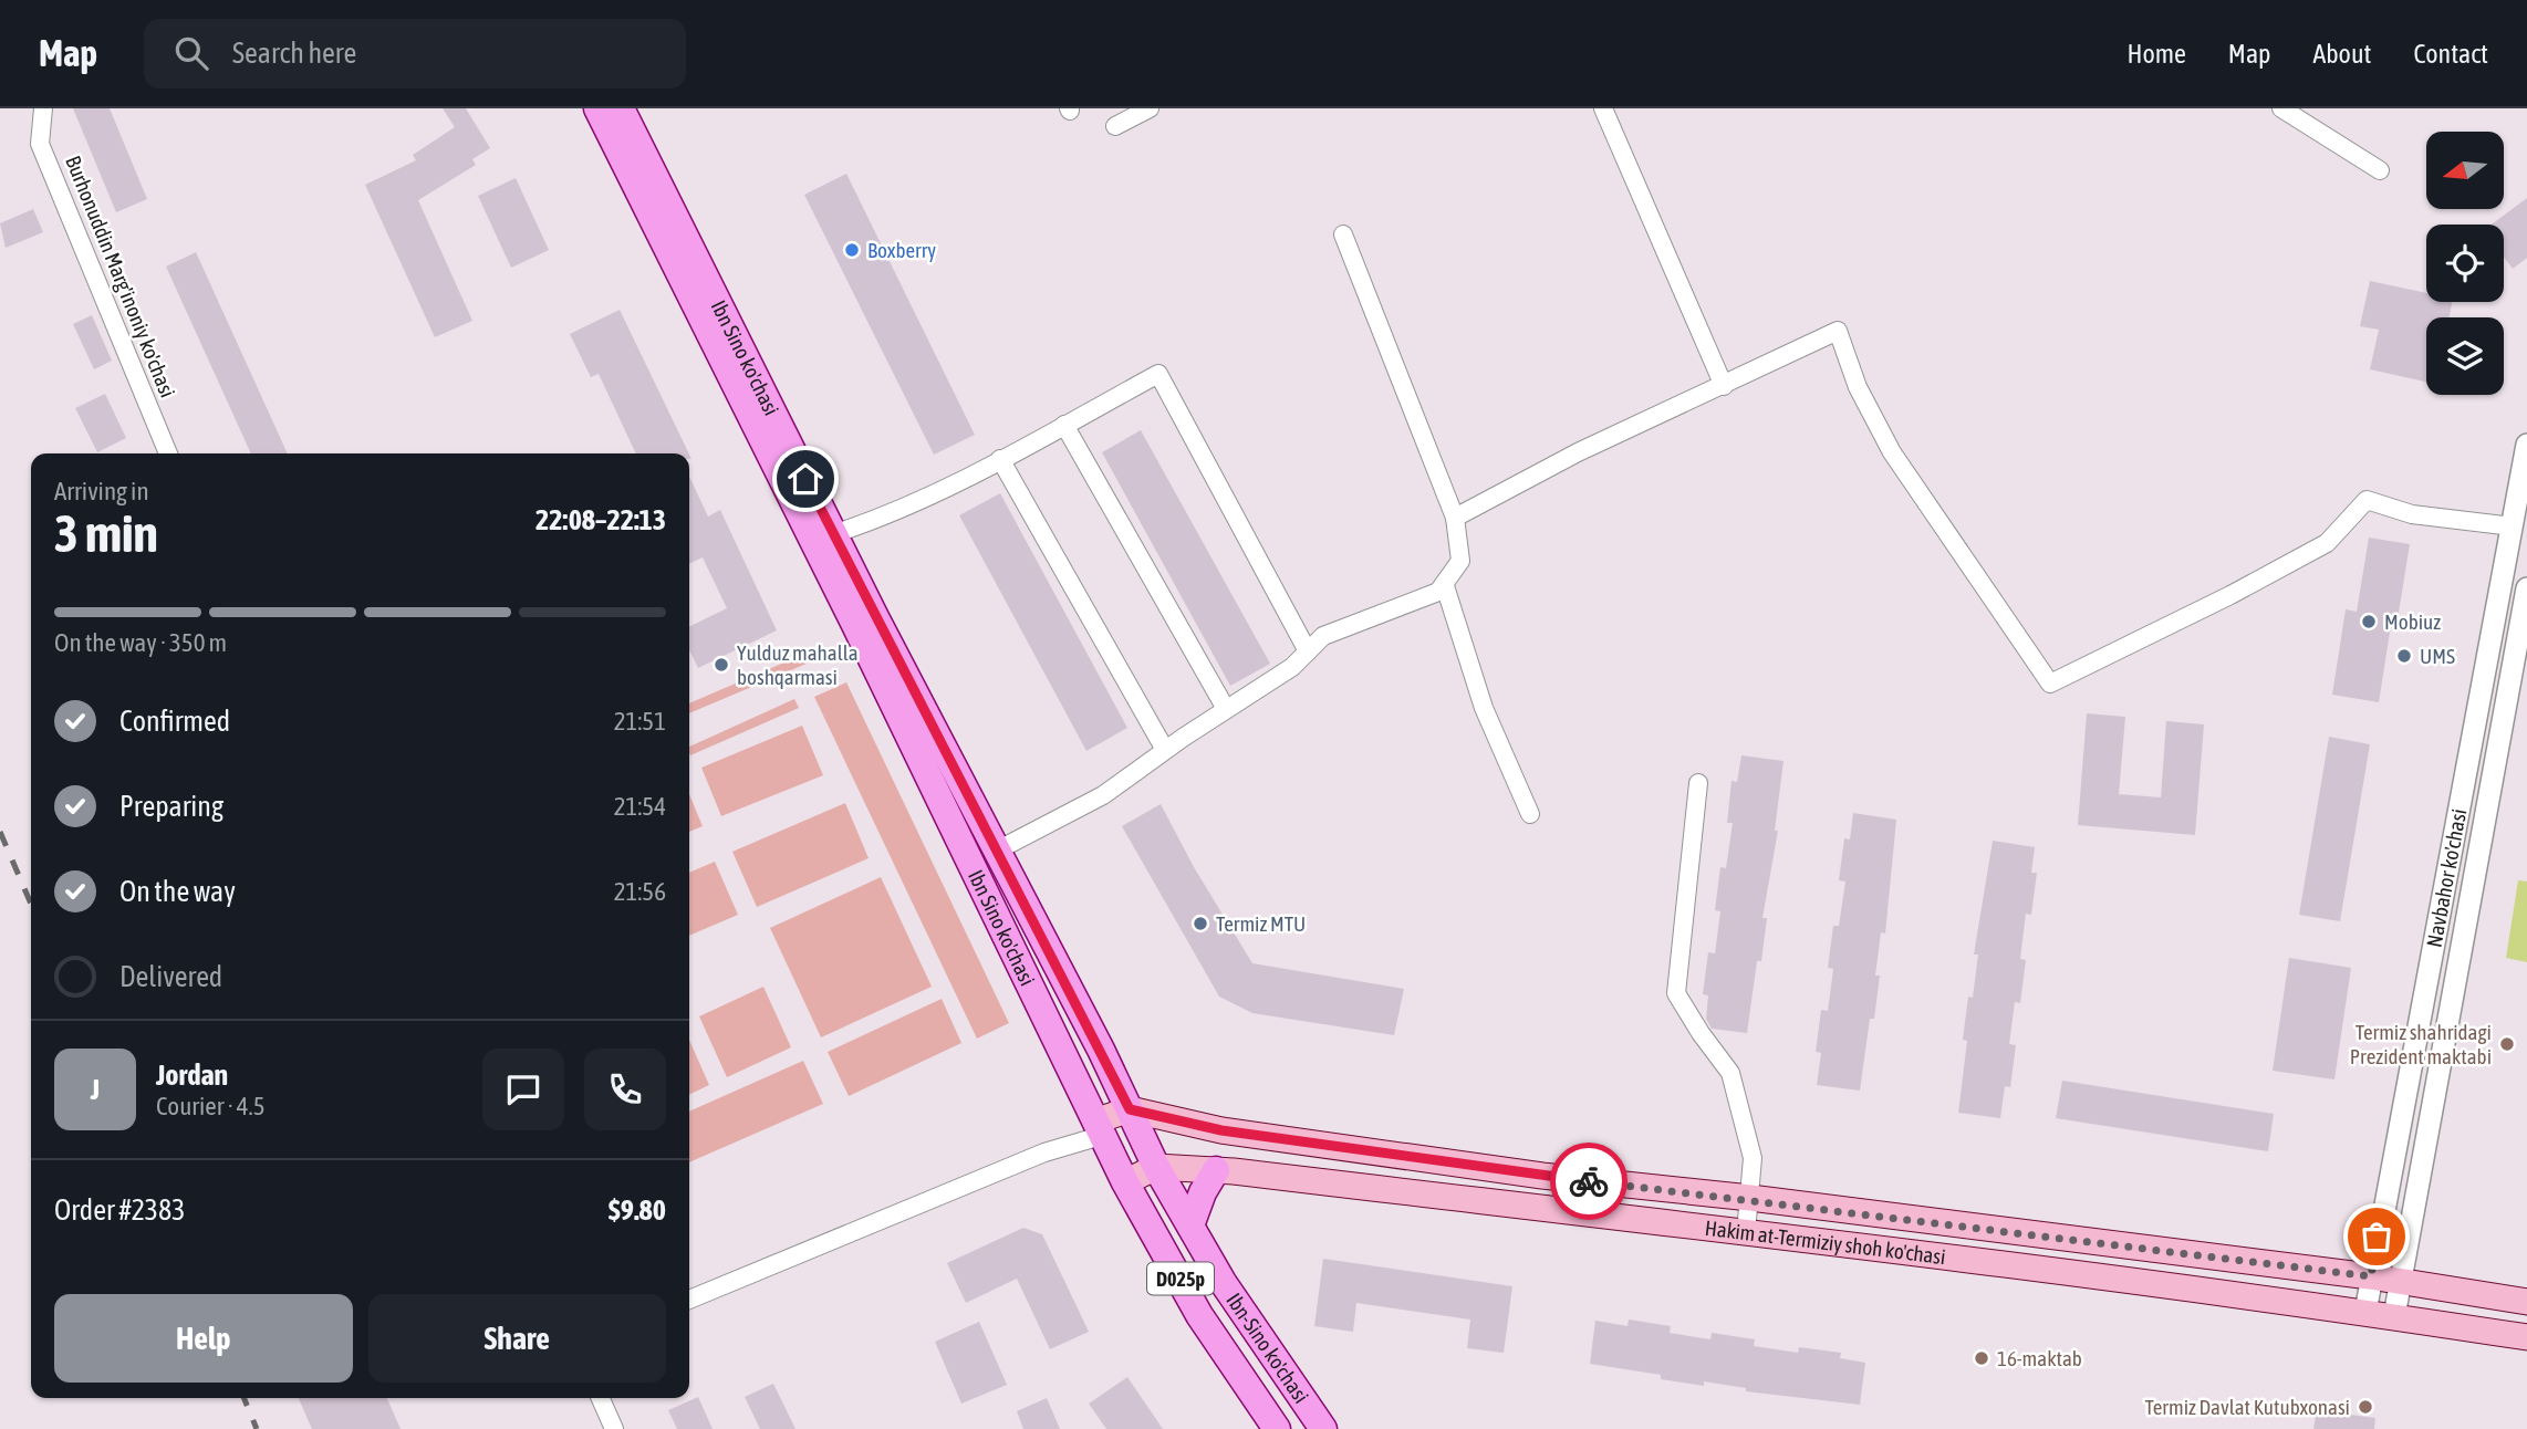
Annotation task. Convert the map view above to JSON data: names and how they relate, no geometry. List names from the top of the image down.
{
  "streets": {
    "main road": [
      "Ibn Sino ko'chasi",
      "Hakim at-Termiziy shoh ko'chasi",
      "D025p",
      "Ibn-Sino ko'chasi"
    ],
    "street": ["Burhonuddin Marg'inoniy ko'chasi", "Navbahor ko'chasi"]
  },
  "crossings": [
    ["Ibn Sino ko'chasi", "Hakim at-Termiziy shoh ko'chasi"],
    ["Ibn Sino ko'chasi", "Ibn-Sino ko'chasi"],
    ["Navbahor ko'chasi", "Hakim at-Termiziy shoh ko'chasi"],
    ["Hakim at-Termiziy shoh ko'chasi", "Ibn-Sino ko'chasi"]
  ],
  "places": [
    "Boxberry",
    "Mobiuz",
    "UMS",
    "Yulduz mahalla boshqarmasi",
    "Termiz MTU",
    "Termiz shahridagi Prezident maktabi",
    "16-maktab",
    "Termiz Davlat Kutubxonasi"
  ],
  "north": "left",
  "page": {
    "header": "Map",
    "search": "Search here",
    "nav": [
      "Home",
      "Map",
      "About",
      "Contact"
    ],
    "heading": ["3 min", "Arriving in", "22:08–22:13"],
    "panel": [
      "Jordan",
      "Courier · 4.5",
      "Order #2383",
      "$9.80"
    ],
    "bar": "On the way · 350 m",
    "list": [
      ["Confirmed", "21:51"],
      ["Preparing", "21:54"],
      ["On the way", "21:56"],
      "Delivered"
    ],
    "round": "J",
    "buttons": ["Help", "Share"]
  }
}
